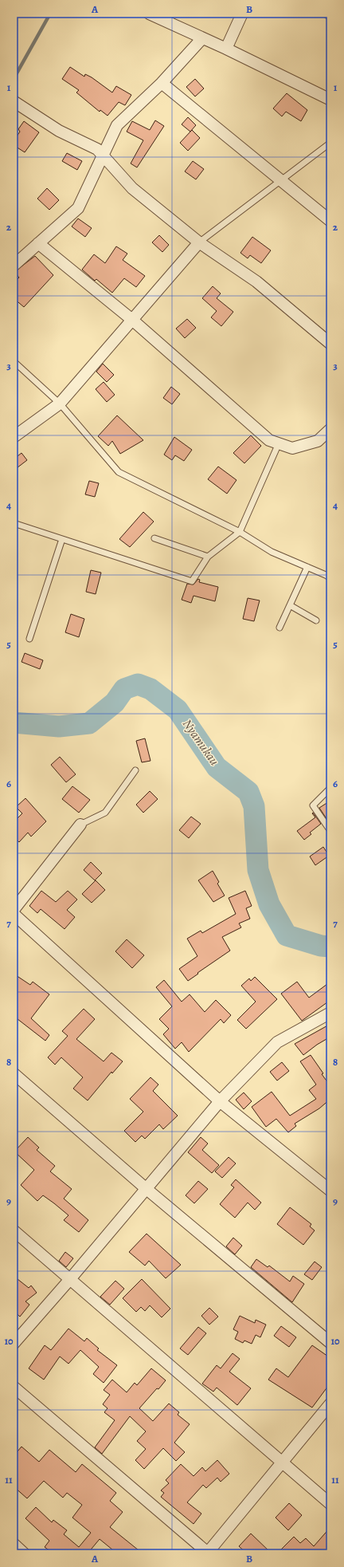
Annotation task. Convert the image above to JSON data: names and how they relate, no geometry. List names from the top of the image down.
{
  "water": ["Nyamukau"],
  "grid": {
    "columns": ["A", "B"],
    "rows": [
      "1",
      "2",
      "3",
      "4",
      "5",
      "6",
      "7",
      "8",
      "9",
      "10",
      "11"
    ]
  }
}
